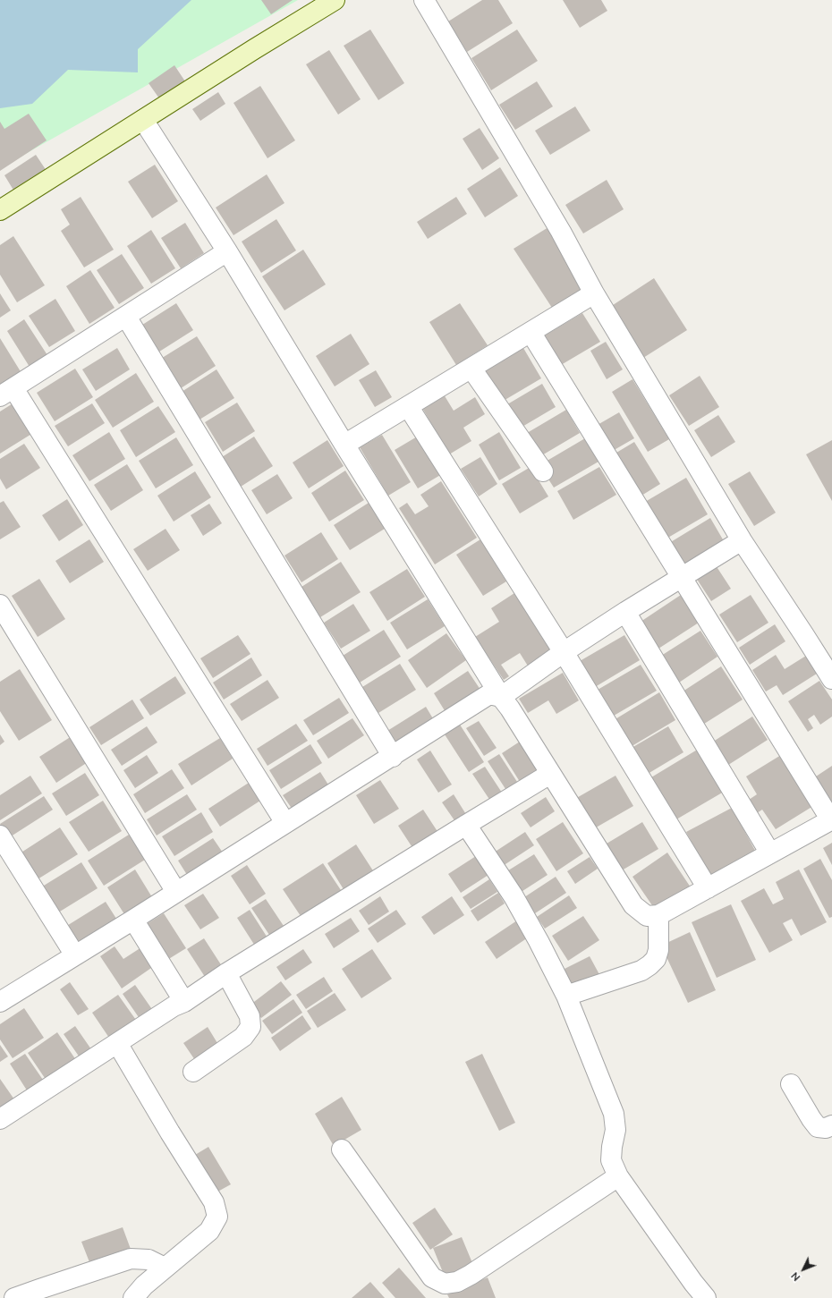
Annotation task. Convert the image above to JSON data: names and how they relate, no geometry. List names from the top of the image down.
{
  "north": "bottom left"
}
